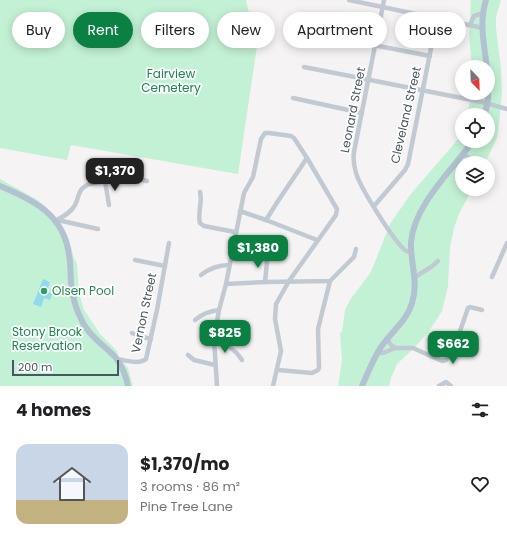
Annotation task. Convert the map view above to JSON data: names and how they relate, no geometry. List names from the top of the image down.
{
  "streets": {
    "street": ["Leonard Street", "Cleveland Street", "Vernon Street"]
  },
  "crossings": [
    ["Leonard Street", "Cleveland Street"]
  ],
  "parks": ["Fairview Cemetery", "Stony Brook Reservation"],
  "places": ["Olsen Pool"],
  "scale_bar": "200 m",
  "north": "bottom right",
  "page": {
    "chip": [
      "Buy",
      "Rent",
      "Filters",
      "New",
      "Apartment",
      "House"
    ],
    "price": [
      "$1,370",
      "$1,380",
      "$825",
      "$662"
    ],
    "scale": "200 m",
    "heading": "4 homes",
    "list": [
      {
        "name": "$1,370/mo",
        "note": "3 rooms · 86 m² · Pine Tree Lane"
      }
    ]
  }
}
